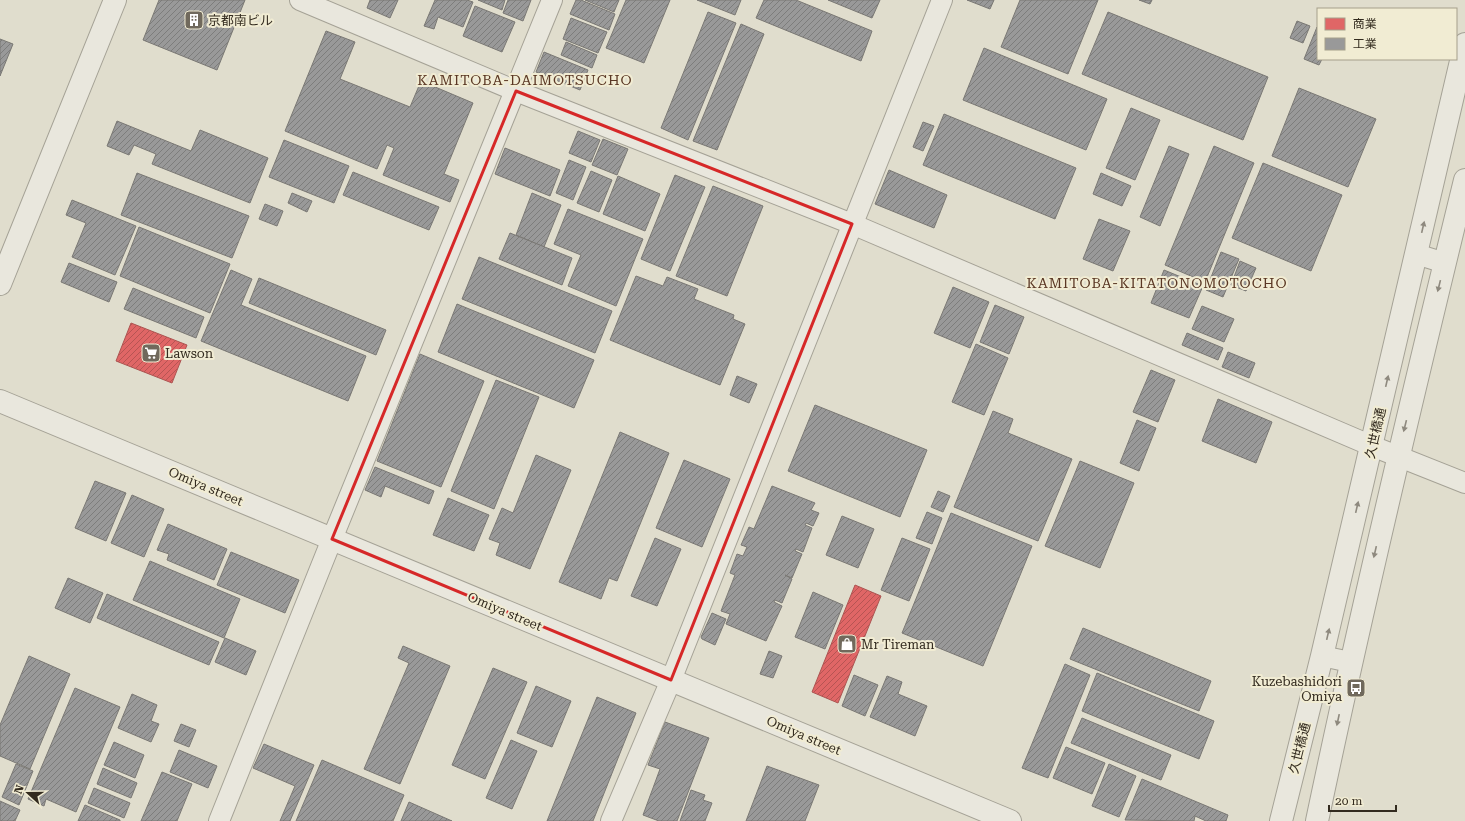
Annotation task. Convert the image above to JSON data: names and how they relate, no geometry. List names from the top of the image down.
{
  "streets": {
    "street": ["久世橋通", "Omiya street"]
  },
  "districts": ["KAMITOBA-DAIMOTSUCHO", "KAMITOBA-KITATONOMOTOCHO"],
  "places": {
    "building": ["京都南ビル"],
    "supermarket": ["Lawson"],
    "shop": ["Mr Tireman"],
    "bus stop": ["Kuzebashidori Omiya"]
  },
  "legend": ["商業", "工業"],
  "scale_bar": "20 m",
  "north": "left"
}
